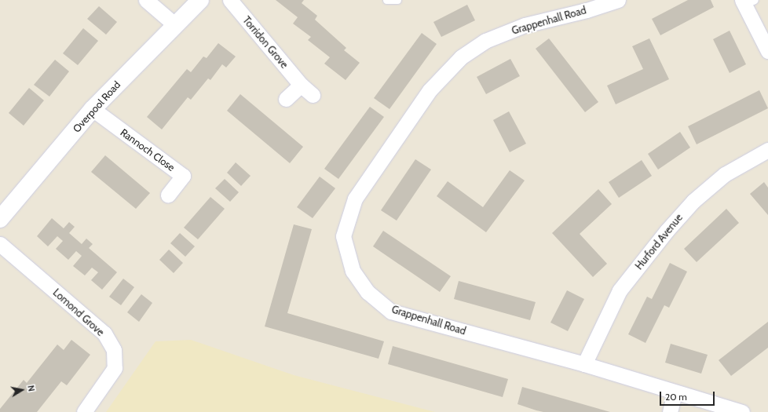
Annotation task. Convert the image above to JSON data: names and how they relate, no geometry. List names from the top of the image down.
{
  "streets": {
    "street": [
      "Grappenhall Road",
      "Torridon Grove",
      "Overpool Road",
      "Rannoch Close",
      "Hurford Avenue",
      "Lomond Grove"
    ]
  },
  "crossings": [
    ["Grappenhall Road", "Hurford Avenue"],
    ["Overpool Road", "Rannoch Close"]
  ],
  "scale_bar": "20 m",
  "north": "right"
}
